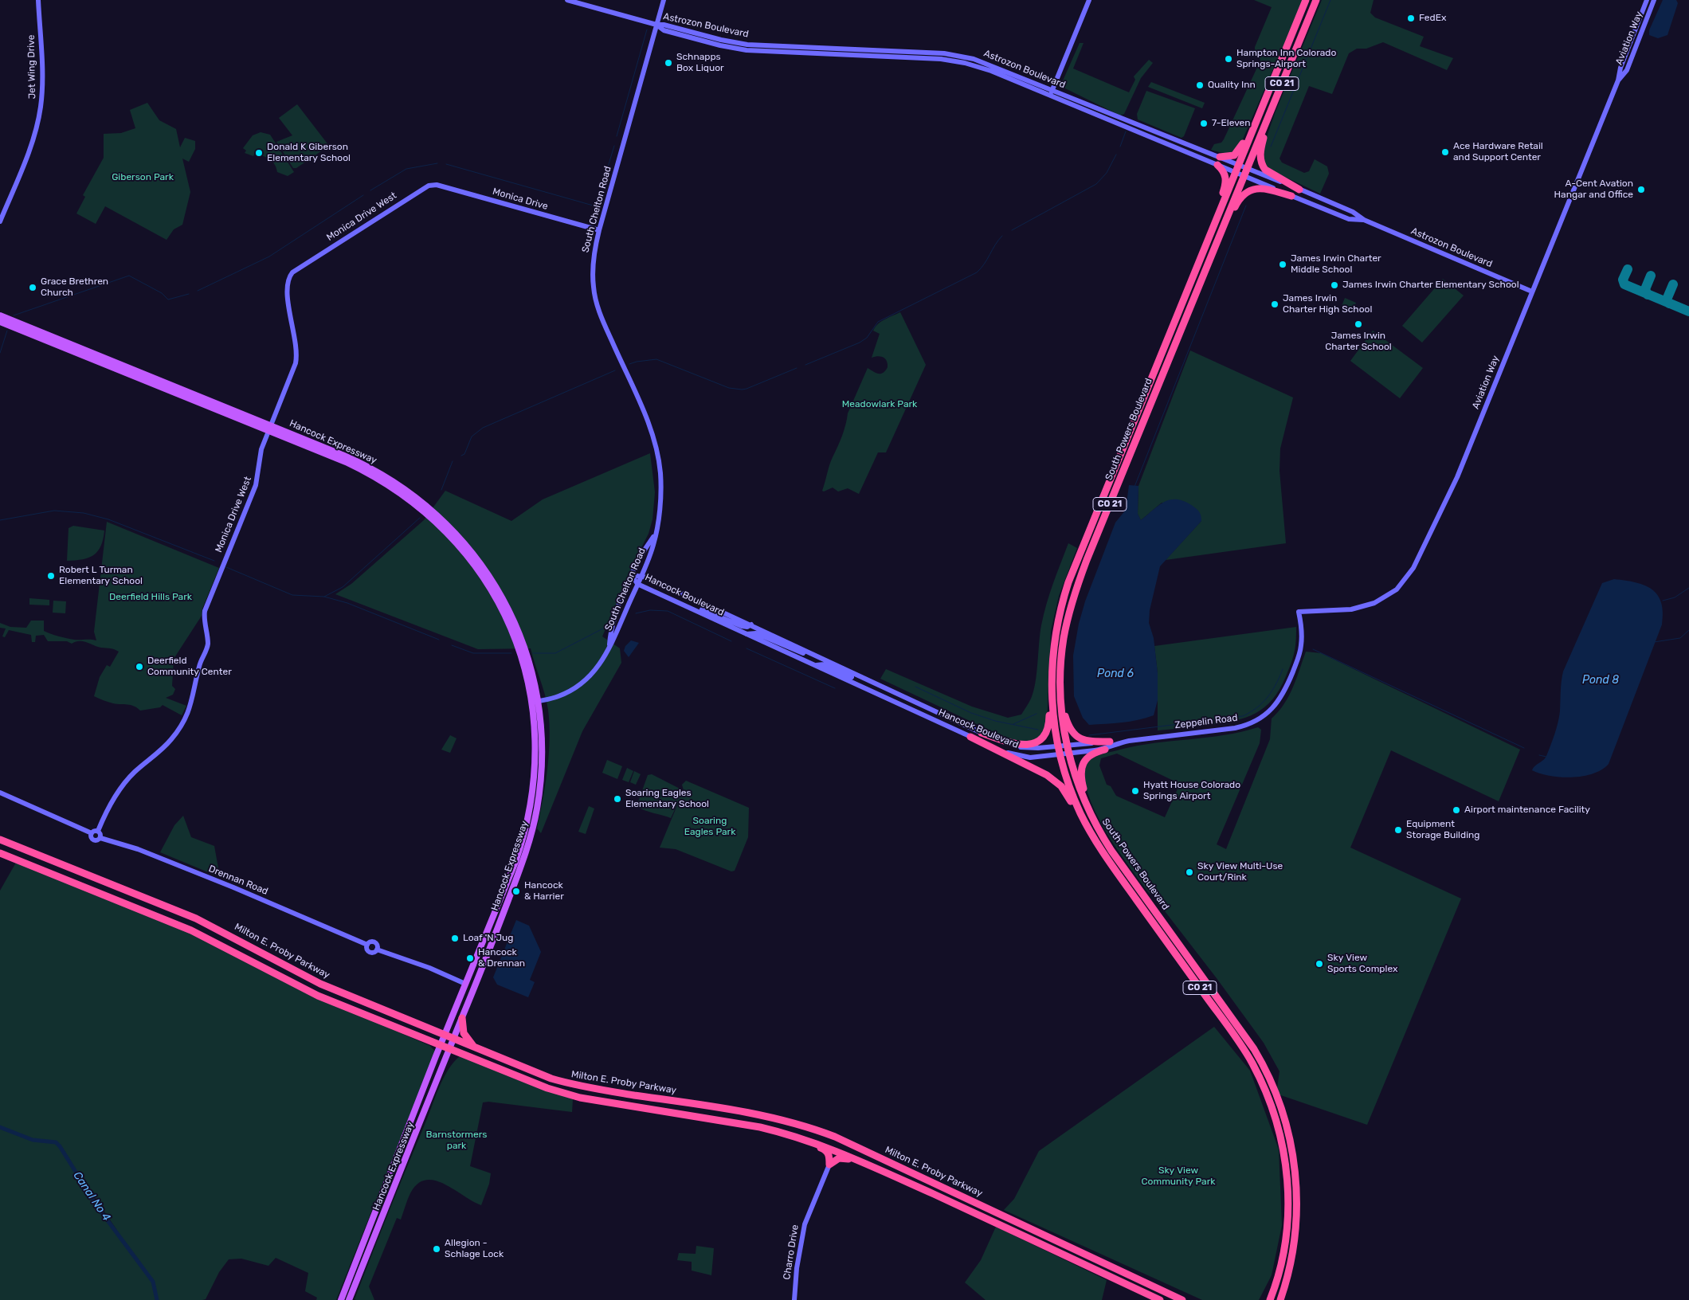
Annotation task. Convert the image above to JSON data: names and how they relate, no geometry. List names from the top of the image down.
{
  "streets": {
    "highway": ["CO 21", "South Powers Boulevard", "Milton E. Proby Parkway"],
    "main road": [
      "Astrozon Boulevard",
      "Aviation Way",
      "Jet Wing Drive",
      "Monica Drive",
      "South Chelton Road",
      "Monica Drive West",
      "Hancock Expressway",
      "Hancock Boulevard",
      "Zeppelin Road",
      "Drennan Road",
      "Charro Drive"
    ]
  },
  "crossings": [
    ["Astrozon Boulevard", "Aviation Way"],
    ["Astrozon Boulevard", "South Chelton Road"],
    ["Astrozon Boulevard", "South Powers Boulevard"],
    ["Aviation Way", "Zeppelin Road"],
    ["Monica Drive", "South Chelton Road"],
    ["Monica Drive", "Monica Drive West"],
    ["South Chelton Road", "Hancock Expressway"],
    ["South Chelton Road", "Hancock Boulevard"],
    ["Monica Drive West", "Hancock Expressway"],
    ["Monica Drive West", "Drennan Road"],
    ["South Powers Boulevard", "Hancock Boulevard"],
    ["South Powers Boulevard", "Zeppelin Road"],
    ["Hancock Expressway", "Drennan Road"],
    ["Hancock Expressway", "Milton E. Proby Parkway"],
    ["Hancock Boulevard", "Zeppelin Road"]
  ],
  "water": ["Pond 6", "Pond 8", "Canal No 4"],
  "parks": [
    "Giberson Park",
    "Meadowlark Park",
    "Deerfield Hills Park",
    "Soaring Eagles Park",
    "Barnstormers park",
    "Sky View Community Park"
  ],
  "places": [
    "FedEx",
    "Hampton Inn Colorado Springs-Airport",
    "Schnapps Box Liquor",
    "Quality Inn",
    "7-Eleven",
    "Ace Hardware Retail and Support Center",
    "Donald K Giberson Elementary School",
    "A-Cent Avation Hangar and Office",
    "James Irwin Charter Middle School",
    "James Irwin Charter Elementary School",
    "Grace Brethren Church",
    "James Irwin Charter High School",
    "James Irwin Charter School",
    "Robert L Turman Elementary School",
    "Deerfield Community Center",
    "Hyatt House Colorado Springs Airport",
    "Soaring Eagles Elementary School",
    "Airport maintenance Facility",
    "Equipment Storage Building",
    "Sky View Multi-Use Court/Rink",
    "Hancock & Harrier",
    "Loaf 'N Jug",
    "Hancock & Drennan",
    "Sky View Sports Complex",
    "Allegion - Schlage Lock"
  ]
}
